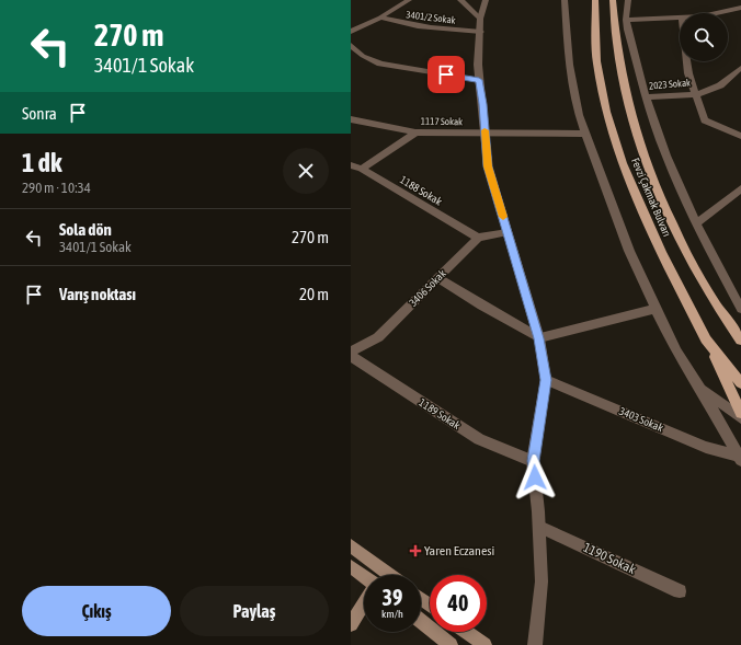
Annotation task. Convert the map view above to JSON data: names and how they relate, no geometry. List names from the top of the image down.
{
  "streets": {
    "main road": ["Fevzi Çakmak Bulvarı"],
    "street": [
      "3401/2 Sokak",
      "2023 Sokak",
      "1117 Sokak",
      "1188 Sokak",
      "3406 Sokak",
      "1189 Sokak",
      "3403 Sokak",
      "1190 Sokak"
    ]
  },
  "crossings": [
    ["1188 Sokak", "3406 Sokak"]
  ],
  "places": {
    "health": ["Yaren Eczanesi"]
  },
  "page": {
    "turn": ["270 m", "3401/1 Sokak"],
    "then": "Sonra",
    "heading": ["1 dk", "290 m · 10:34"],
    "list": [
      {
        "name": "Sola dön",
        "note": "3401/1 Sokak",
        "value": "270 m"
      },
      {
        "name": "Varış noktası",
        "value": "20 m"
      }
    ],
    "speed": "39 km/h",
    "limit": "40",
    "buttons": ["Çıkış", "Paylaş"]
  }
}
